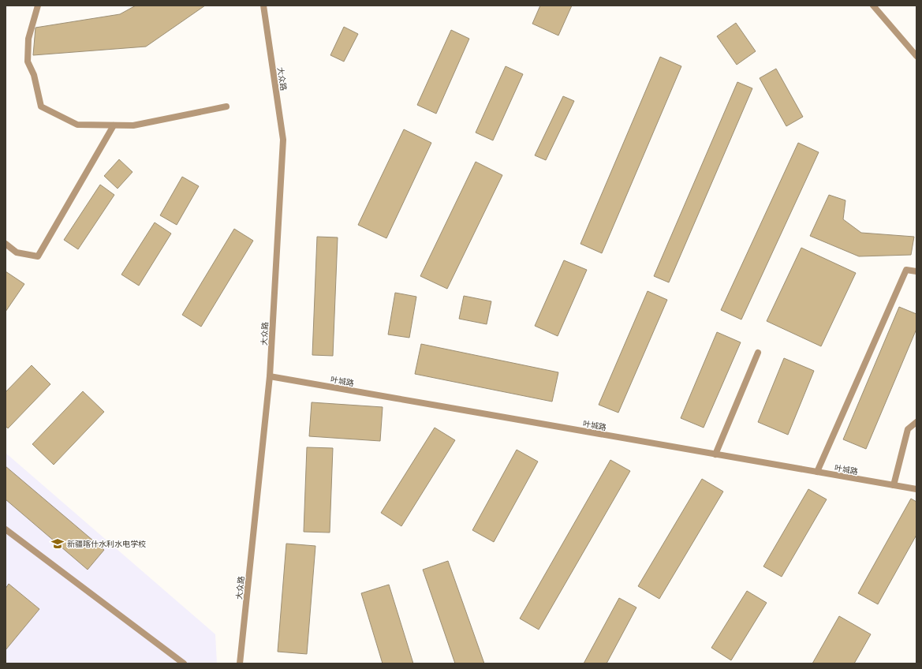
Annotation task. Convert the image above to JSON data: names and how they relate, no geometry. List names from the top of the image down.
{
  "streets": {
    "street": ["大众路", "叶城路"]
  },
  "crossings": [
    ["大众路", "叶城路"]
  ],
  "places": {
    "school or university": ["新疆喀什水利水电学校"]
  }
}
